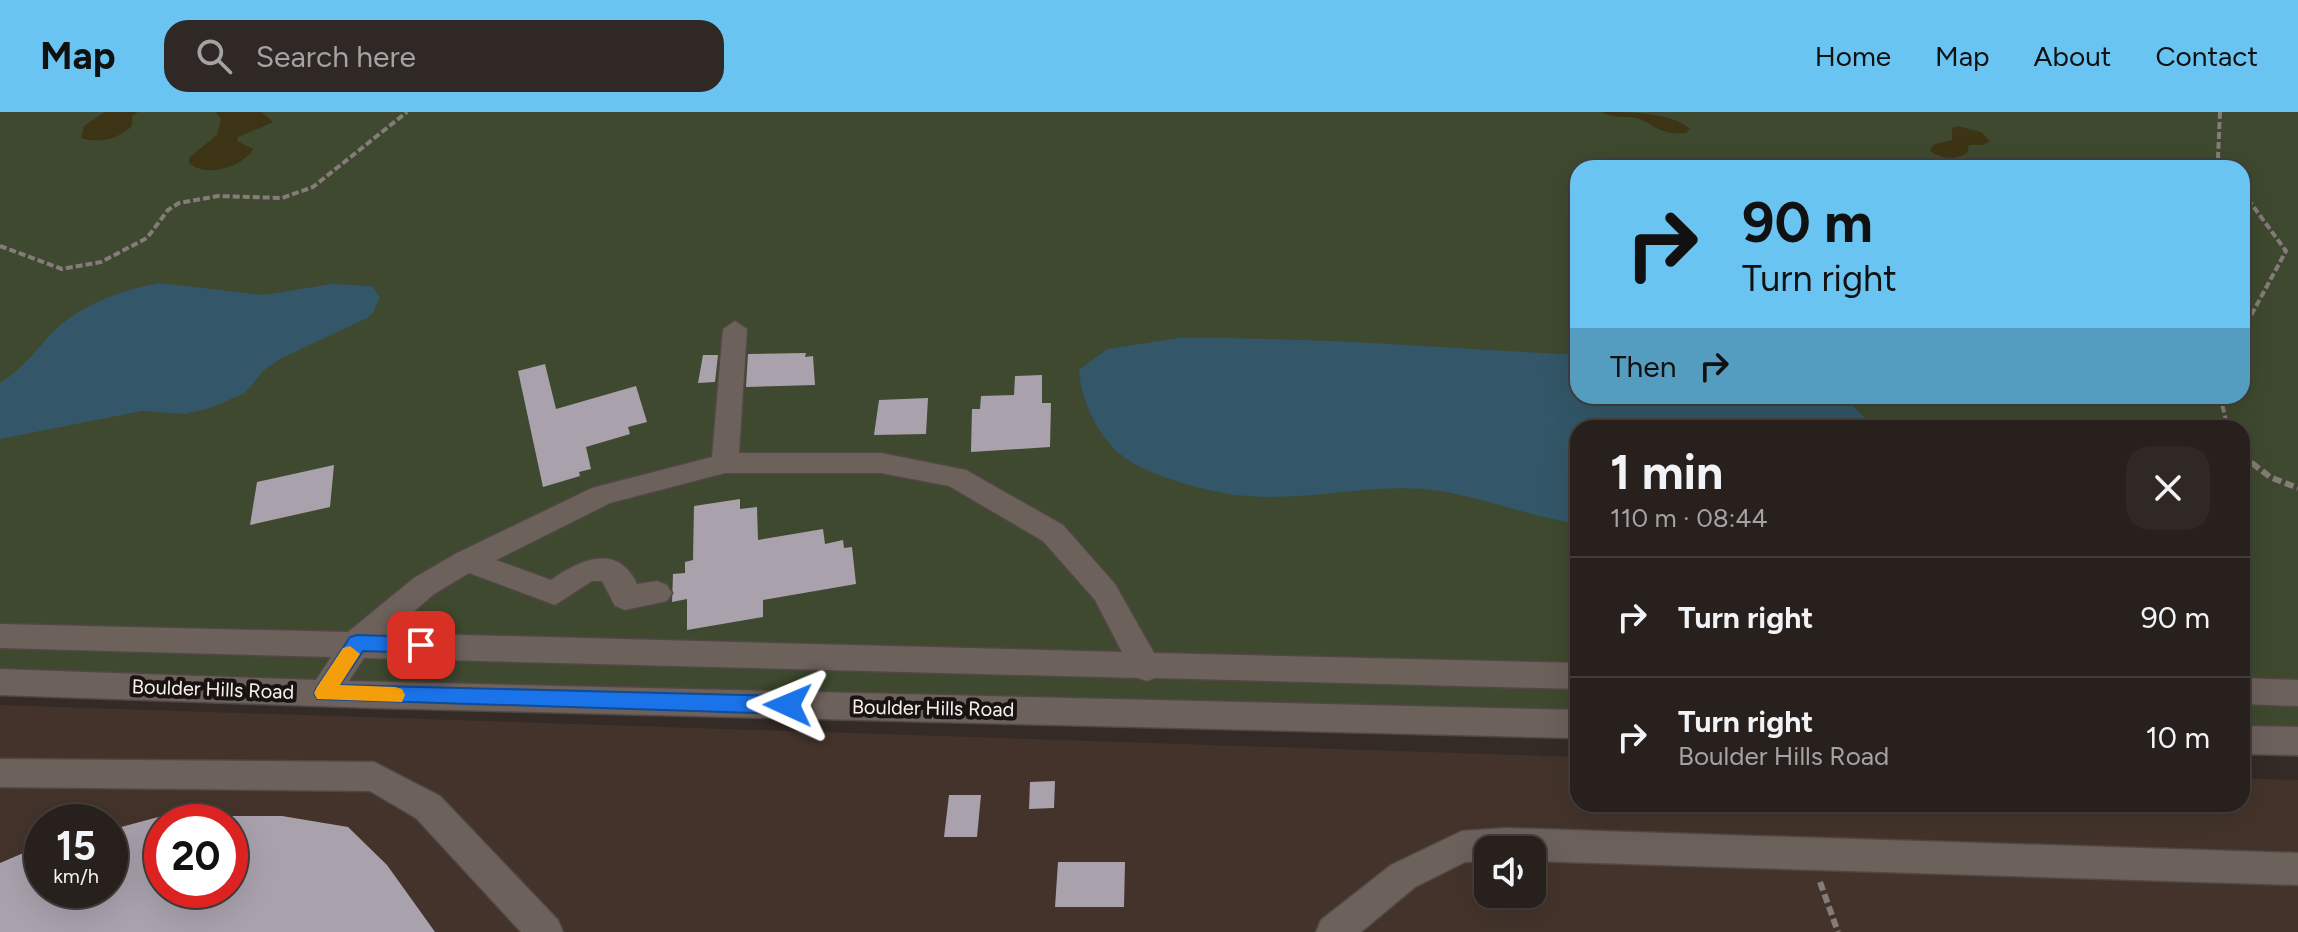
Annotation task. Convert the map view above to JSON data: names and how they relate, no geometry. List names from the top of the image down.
{
  "streets": {
    "lane": ["Boulder Hills Road"]
  },
  "page": {
    "header": "Map",
    "search": "Search here",
    "nav": [
      "Home",
      "Map",
      "About",
      "Contact"
    ],
    "turn": ["90 m", "Turn right"],
    "then": "Then",
    "heading": ["1 min", "110 m · 08:44"],
    "list": [
      {
        "name": "Turn right",
        "value": "90 m"
      },
      {
        "name": "Turn right",
        "note": "Boulder Hills Road",
        "value": "10 m"
      }
    ],
    "speed": "15 km/h",
    "limit": "20"
  }
}
